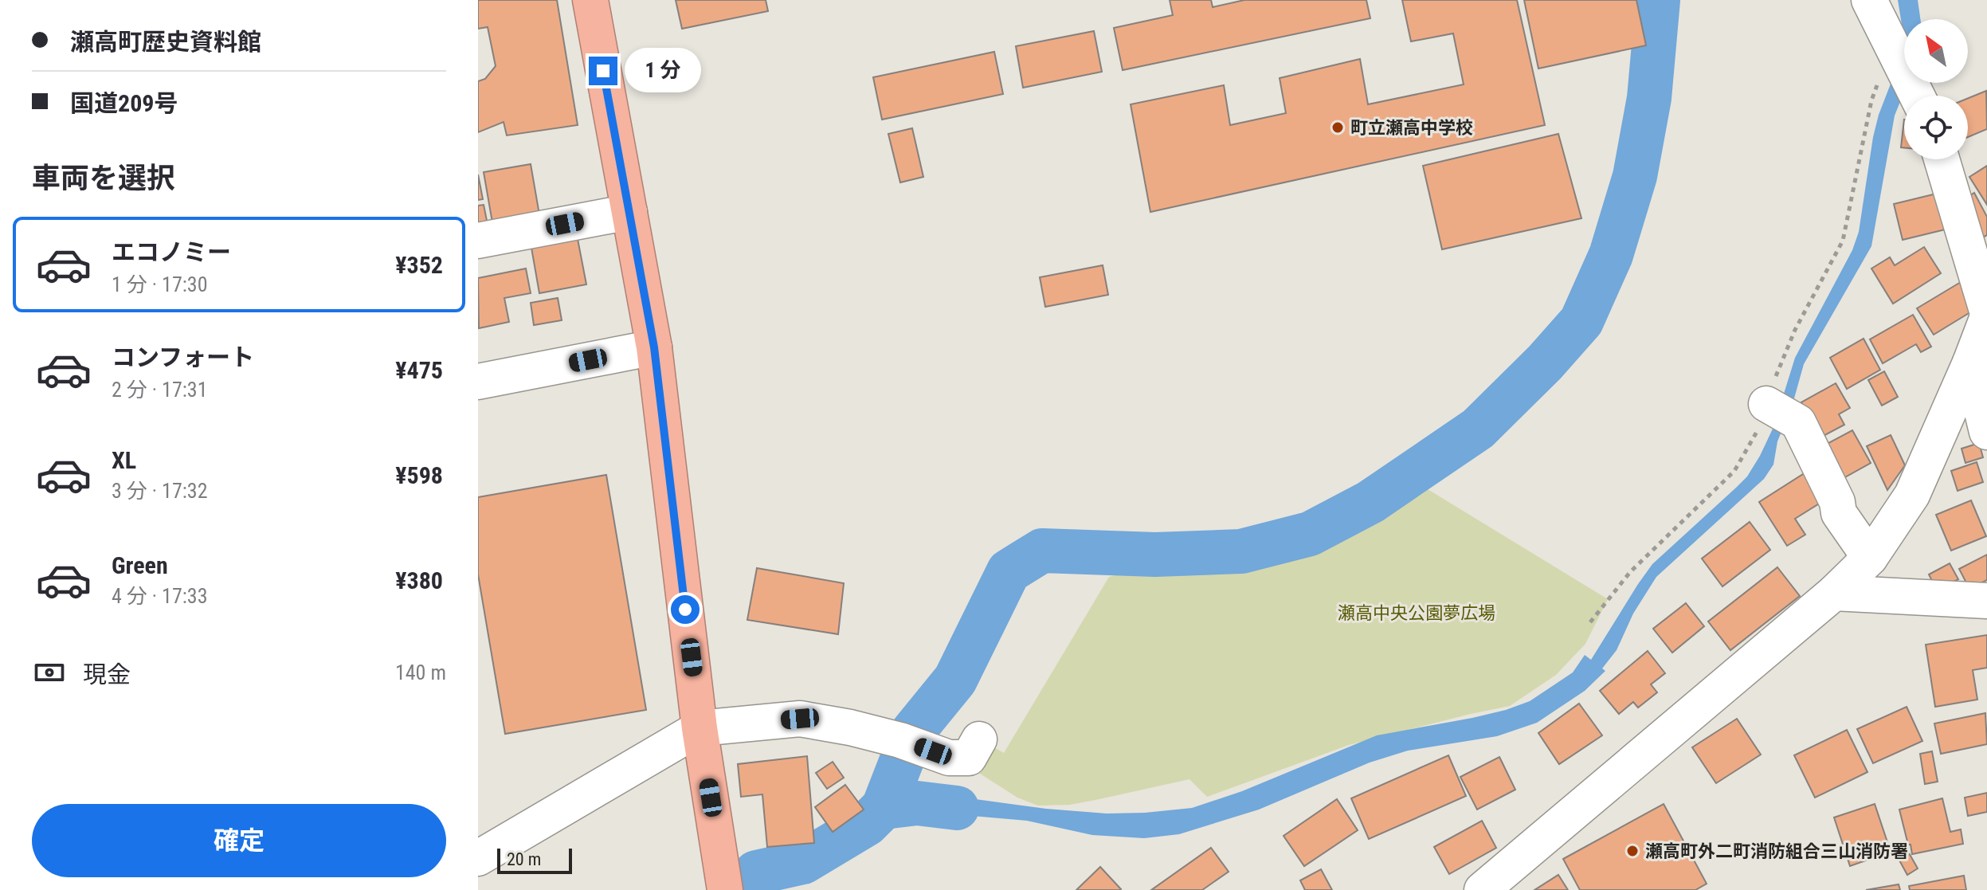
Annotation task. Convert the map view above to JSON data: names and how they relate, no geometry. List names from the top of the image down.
{
  "parks": ["瀬高中央公園夢広場"],
  "places": ["町立瀬高中学校", "瀬高町外二町消防組合三山消防署"],
  "scale_bar": "20 m",
  "north": "top left",
  "page": {
    "banner": ["瀬高町歴史資料館", "国道209号"],
    "bubble": "1 分",
    "heading": "車両を選択",
    "list": [
      {
        "name": "エコノミー",
        "note": "1 分 · 17:30",
        "value": "¥352"
      },
      {
        "name": "コンフォート",
        "note": "2 分 · 17:31",
        "value": "¥475"
      },
      {
        "name": "XL",
        "note": "3 分 · 17:32",
        "value": "¥598"
      },
      {
        "name": "Green",
        "note": "4 分 · 17:33",
        "value": "¥380"
      }
    ],
    "pay": ["現金", "140 m"],
    "buttons": "確定",
    "scale": "20 m"
  }
}
